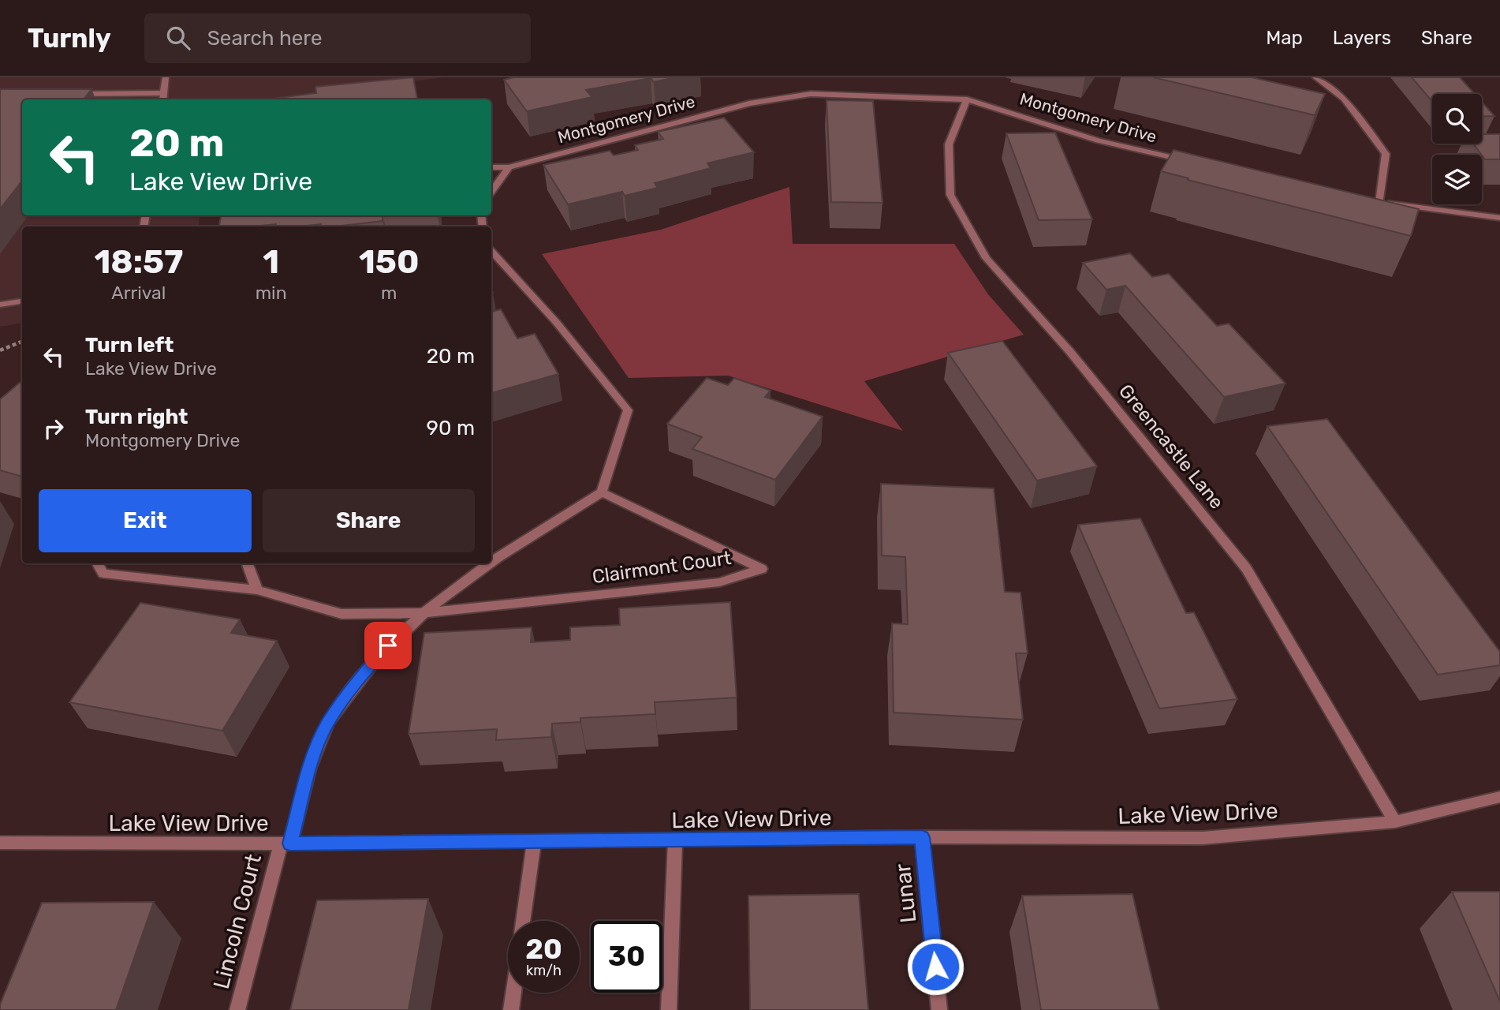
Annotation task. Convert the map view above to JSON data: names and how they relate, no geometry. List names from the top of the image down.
{
  "streets": {
    "street": [
      "Montgomery Drive",
      "Greencastle Lane",
      "Clairmont Court",
      "Lake View Drive",
      "Lunar",
      "Lincoln Court"
    ]
  },
  "crossings": [
    ["Montgomery Drive", "Greencastle Lane"],
    ["Greencastle Lane", "Lake View Drive"],
    ["Lake View Drive", "Lunar"],
    ["Lake View Drive", "Lincoln Court"]
  ],
  "page": {
    "header": "Turnly",
    "search": "Search here",
    "nav": ["Map", "Layers", "Share"],
    "turn": ["20 m", "Lake View Drive"],
    "eta": [
      "18:57",
      "Arrival",
      "1",
      "min",
      "150",
      "m"
    ],
    "list": [
      {
        "name": "Turn left",
        "note": "Lake View Drive",
        "value": "20 m"
      },
      {
        "name": "Turn right",
        "note": "Montgomery Drive",
        "value": "90 m"
      }
    ],
    "buttons": ["Exit", "Share"],
    "speed": "20 km/h",
    "limit": "30"
  }
}
